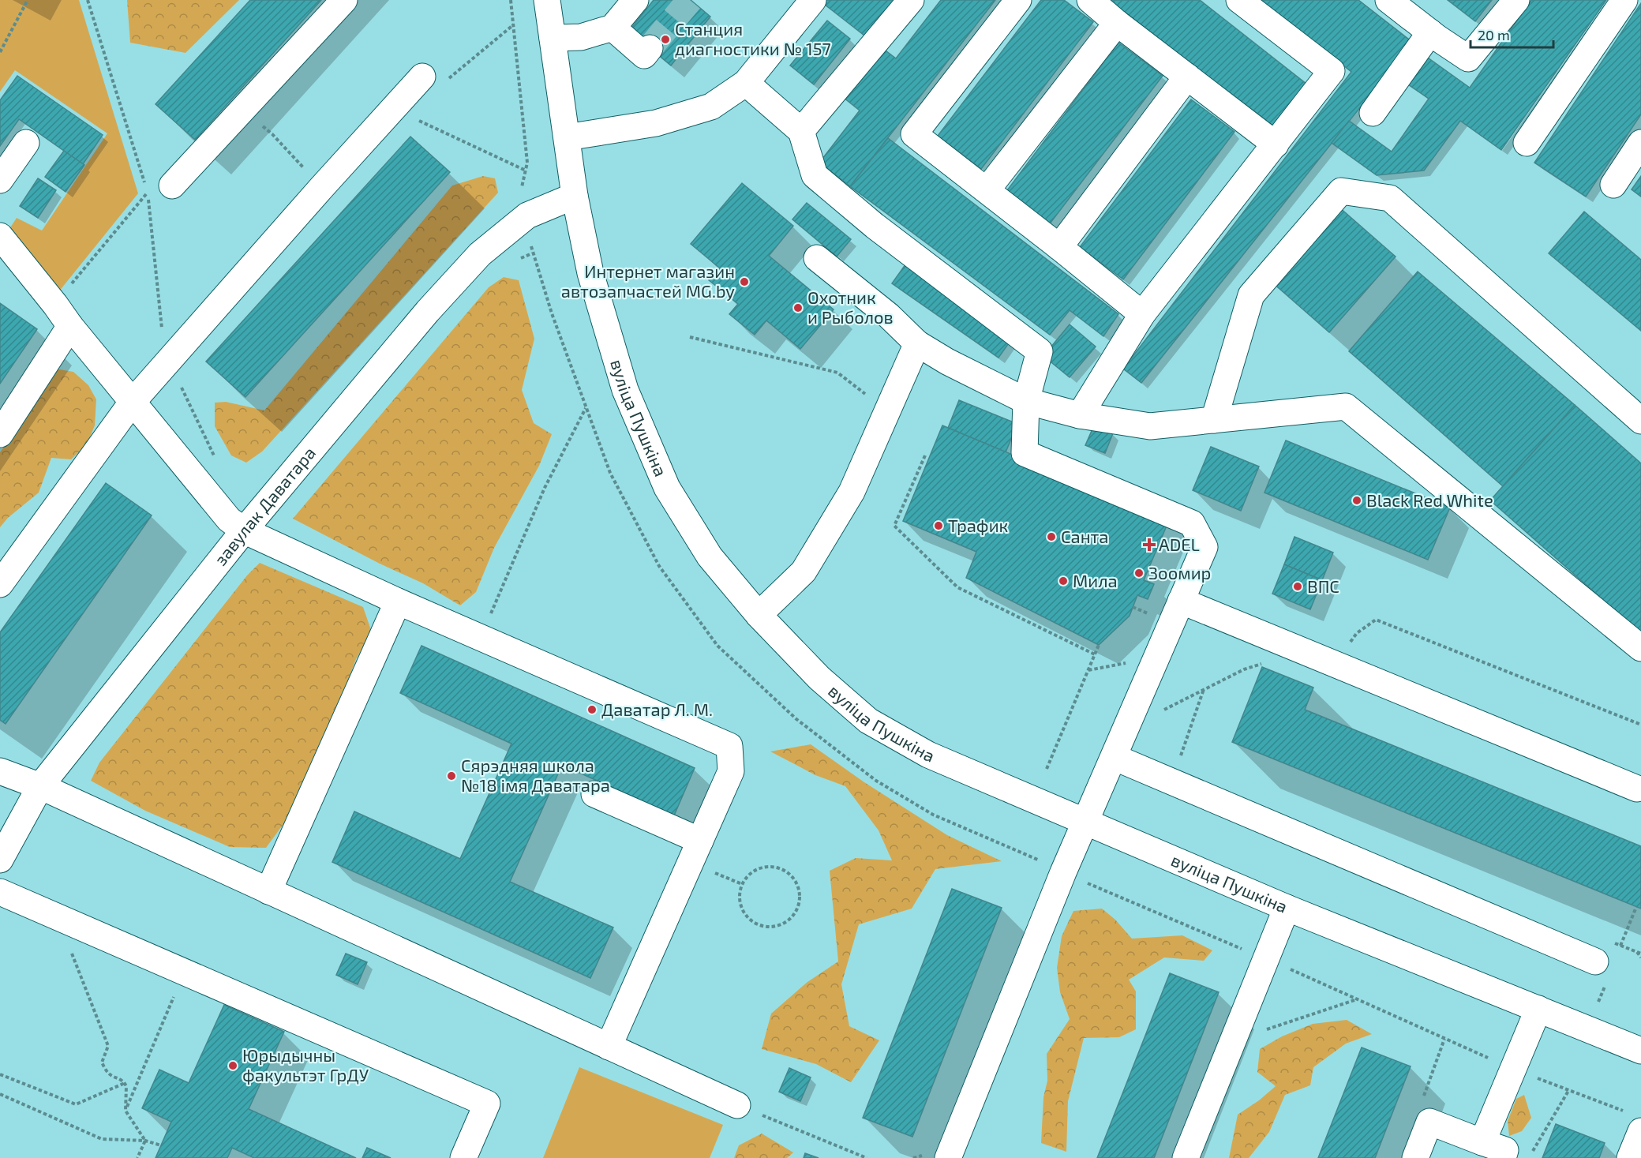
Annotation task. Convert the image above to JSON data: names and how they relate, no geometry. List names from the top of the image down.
{
  "streets": {
    "street": ["вуліца Пушкіна", "завулак Даватара"]
  },
  "crossings": [
    ["вуліца Пушкіна", "завулак Даватара"]
  ],
  "places": {
    "other": [
      "Станция диагностики № 157",
      "Интернет магазин автозапчастей MG.by",
      "Охотник и Рыболов",
      "Black Red White",
      "Трафик",
      "Санта",
      "Зоомир",
      "Мила",
      "ВПС",
      "Даватар Л. М.",
      "Сярэдняя школа №18 імя Даватара",
      "Юрыдычны факультэт ГрДУ"
    ],
    "health": ["ADEL"]
  },
  "scale_bar": "20 m"
}
